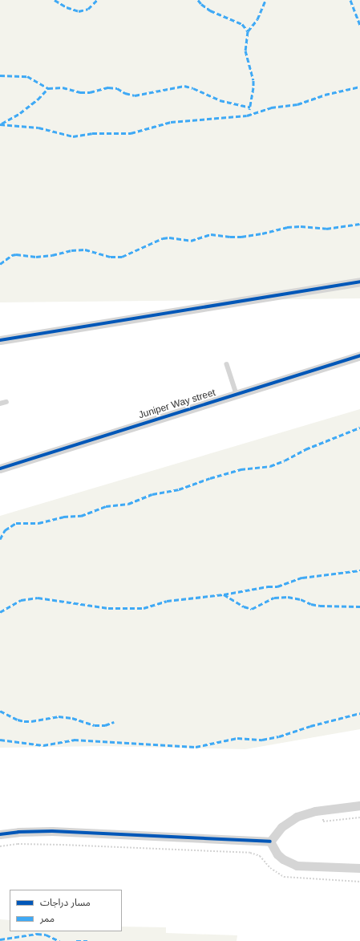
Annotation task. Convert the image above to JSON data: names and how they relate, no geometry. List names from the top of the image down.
{
  "streets": {
    "street": ["Juniper Way street"]
  },
  "legend": ["مسار دراجات", "ممر"]
}
